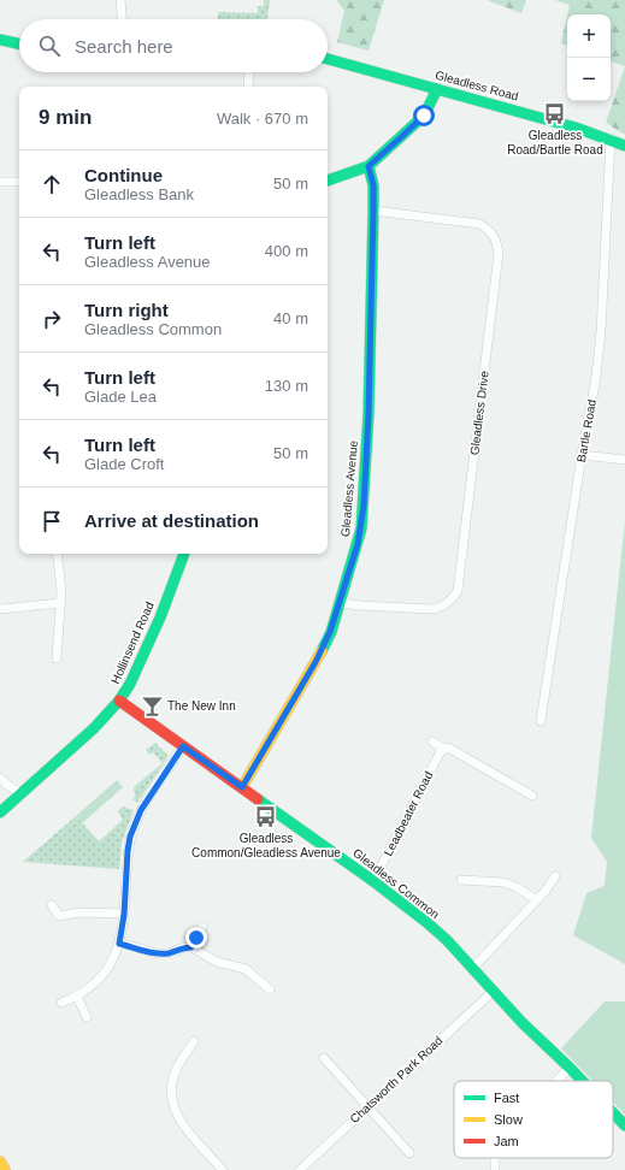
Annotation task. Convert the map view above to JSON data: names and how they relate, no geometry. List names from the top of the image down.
{
  "streets": {
    "main road": [
      "Gleadless Road",
      "Gleadless Avenue",
      "Hollinsend Road",
      "Gleadless Common"
    ],
    "street": [
      "Gleadless Drive",
      "Bartle Road",
      "Leadbeater Road",
      "Chatsworth Park Road"
    ]
  },
  "crossings": [
    ["Gleadless Road", "Bartle Road"],
    ["Gleadless Drive", "Gleadless Avenue"],
    ["Gleadless Avenue", "Gleadless Common"],
    ["Hollinsend Road", "Gleadless Common"],
    ["Leadbeater Road", "Gleadless Common"],
    ["Gleadless Common", "Chatsworth Park Road"]
  ],
  "places": {
    "bus stop": ["Gleadless Road/Bartle Road", "Gleadless Common/Gleadless Avenue"],
    "bar": ["The New Inn"]
  },
  "legend": ["Fast", "Slow", "Jam"],
  "page": {
    "map_buttons": ["+", "−"],
    "search": "Search here",
    "heading": ["9 min", "Walk · 670 m"],
    "list": [
      ["Continue", "Gleadless Bank", "50 m"],
      ["Turn left", "Gleadless Avenue", "400 m"],
      ["Turn right", "Gleadless Common", "40 m"],
      ["Turn left", "Glade Lea", "130 m"],
      ["Turn left", "Glade Croft", "50 m"],
      "Arrive at destination"
    ]
  }
}
